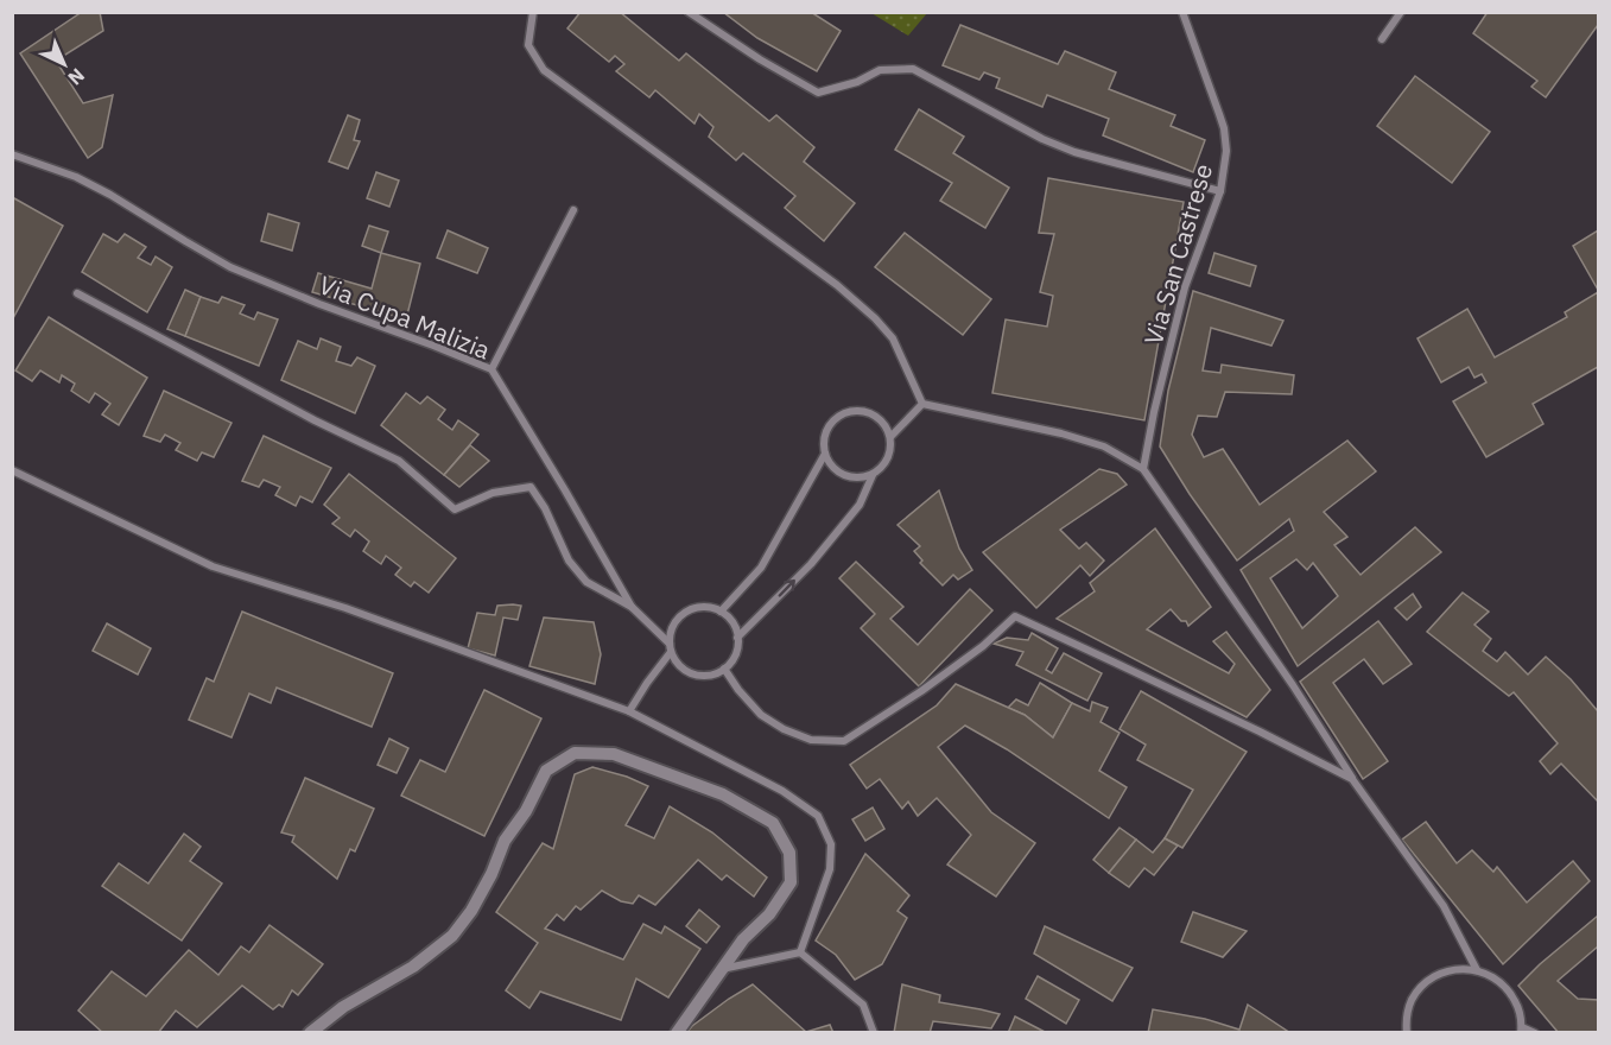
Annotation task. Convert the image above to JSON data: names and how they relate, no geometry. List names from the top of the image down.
{
  "streets": {
    "street": ["Via San Castrese", "Via Cupa Malizia"]
  },
  "north": "bottom right"
}
